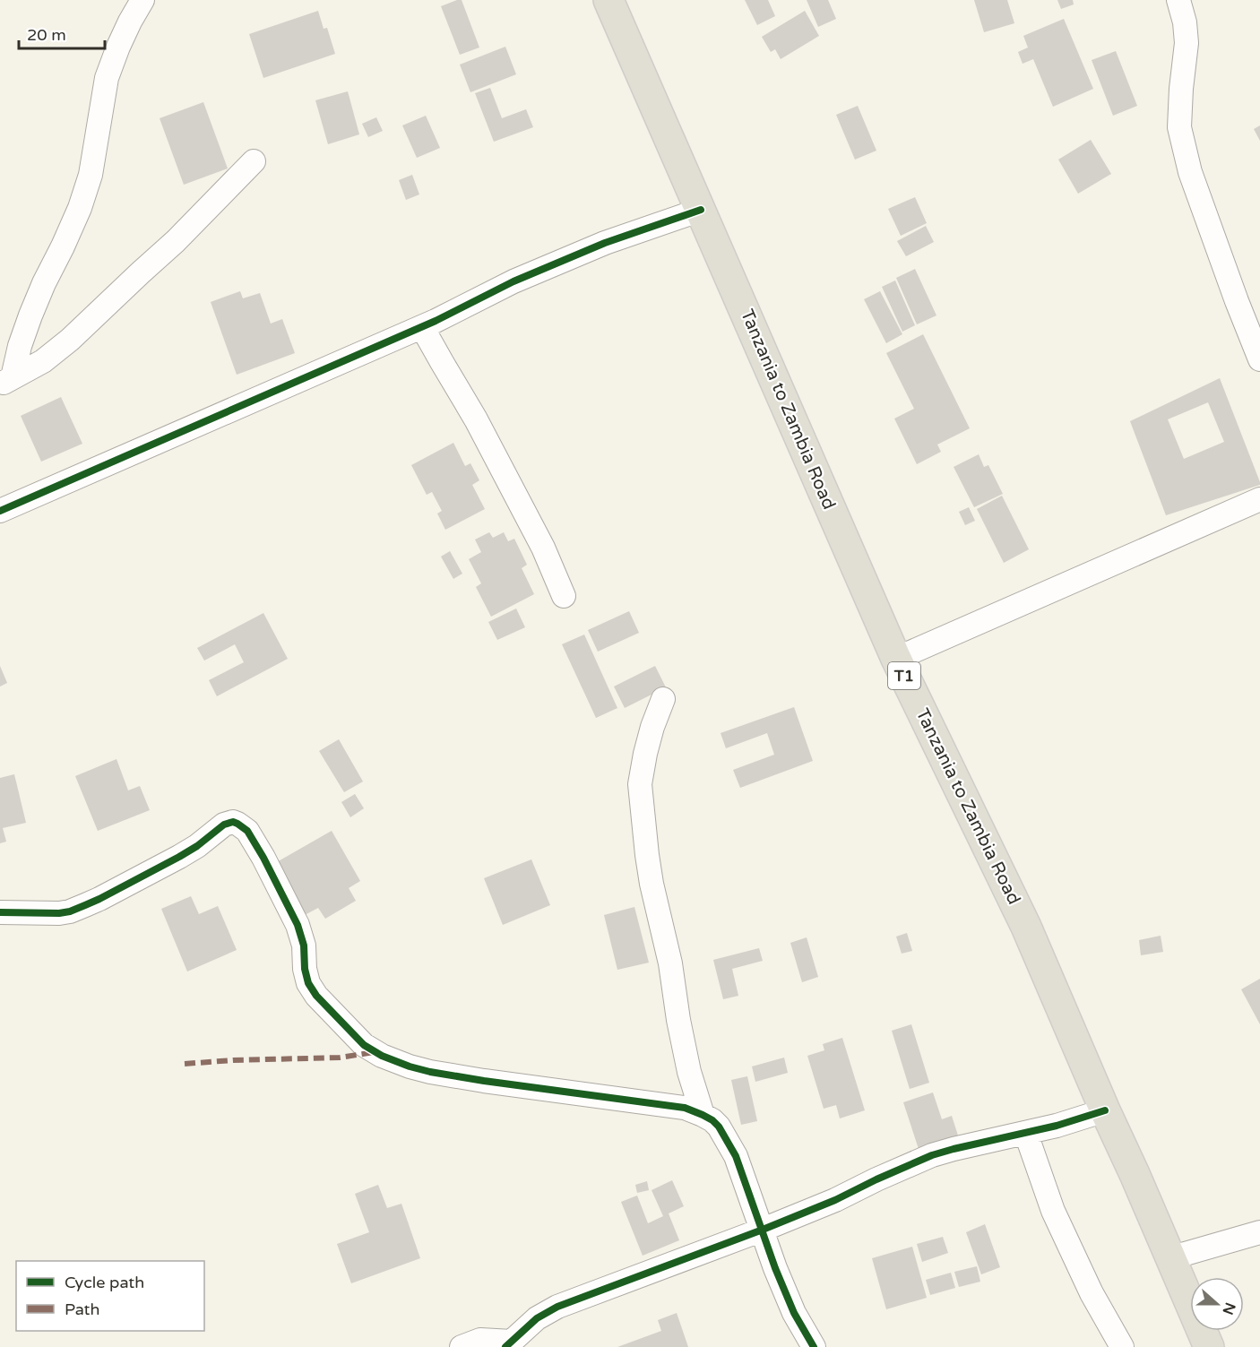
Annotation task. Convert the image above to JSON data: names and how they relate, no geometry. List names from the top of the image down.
{
  "streets": {
    "highway": ["Tanzania to Zambia Road", "T1"]
  },
  "legend": ["Cycle path", "Path"],
  "scale_bar": "20 m",
  "north": "right"
}
